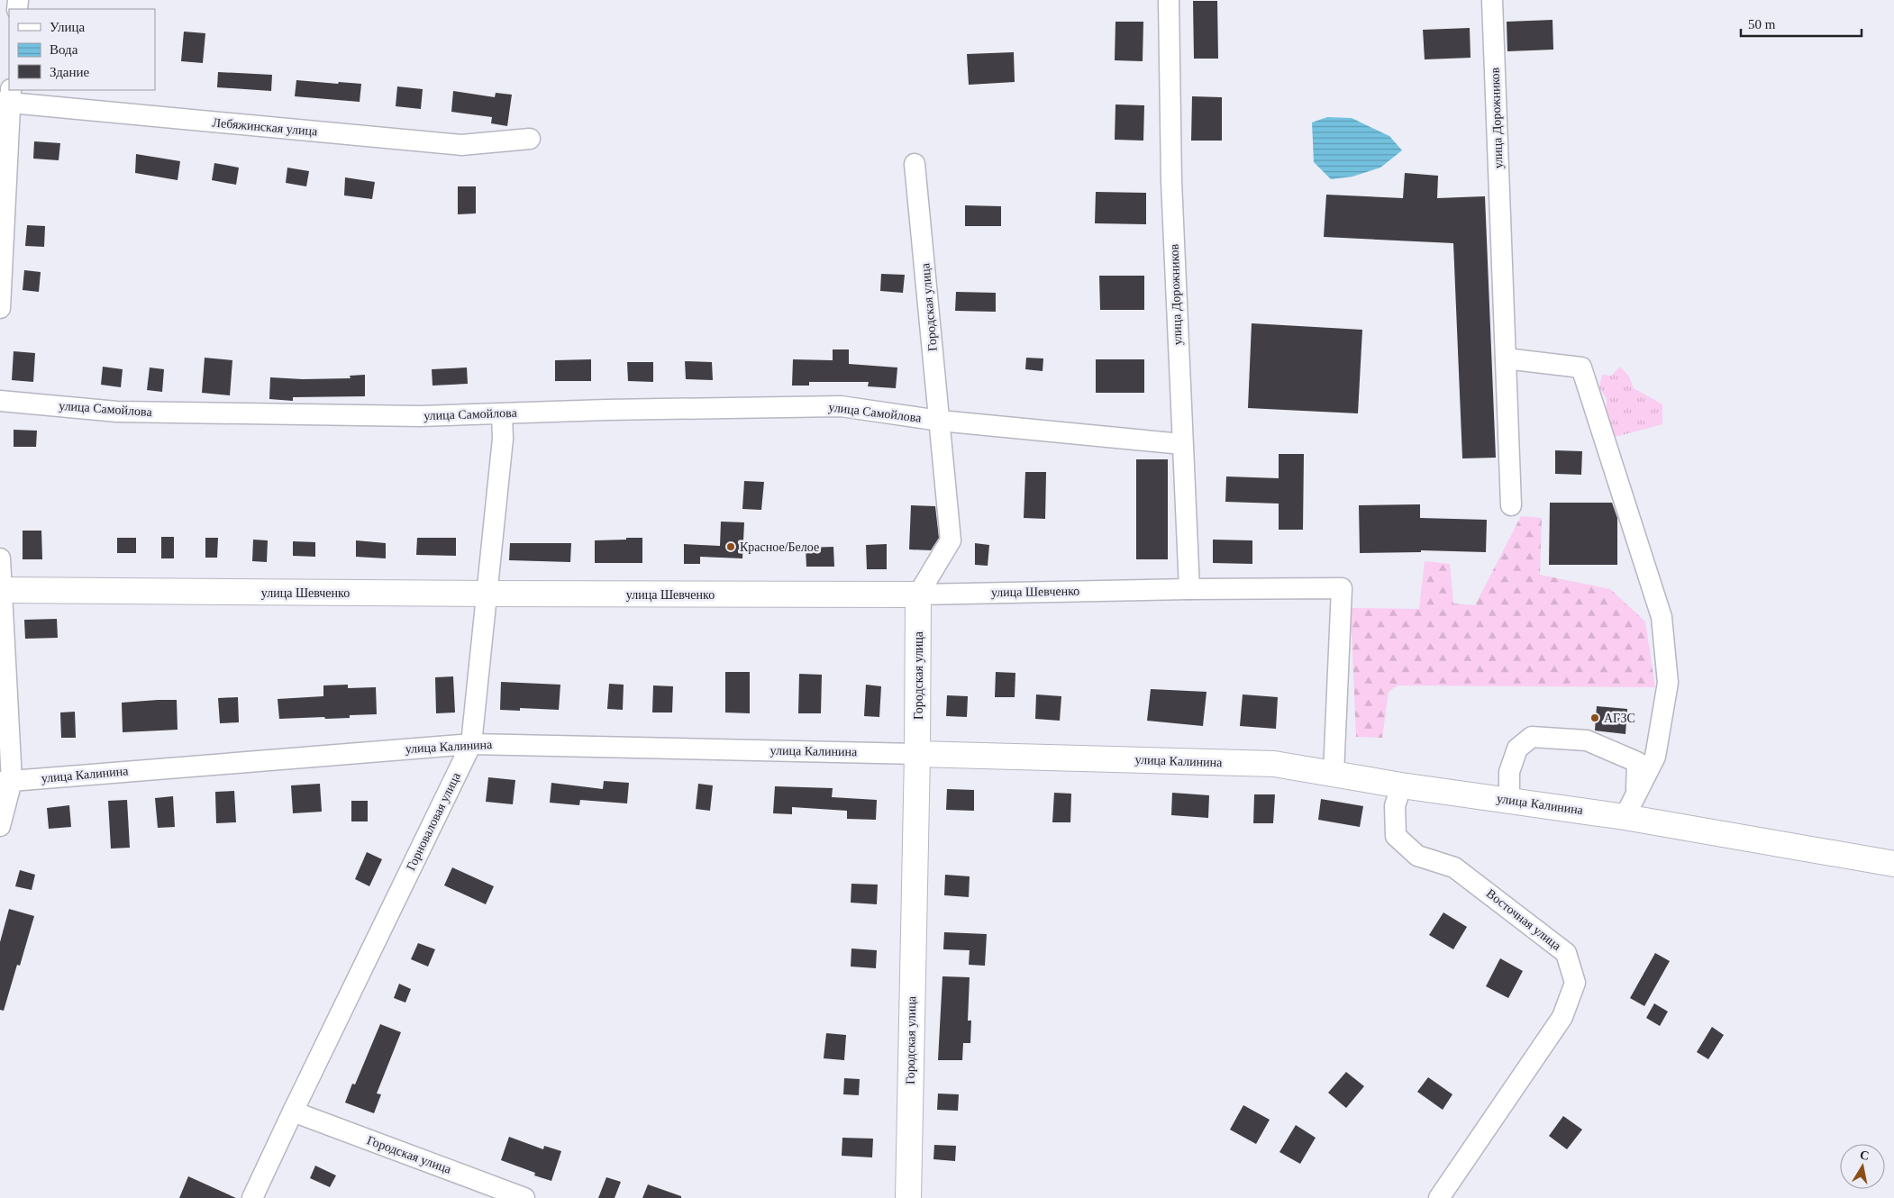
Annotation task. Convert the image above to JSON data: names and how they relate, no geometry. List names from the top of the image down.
{
  "streets": {
    "main road": ["Городская улица", "улица Шевченко", "улица Калинина"],
    "street": [
      "улица Дорожников",
      "Лебяжинская улица",
      "улица Самойлова",
      "Горноваловая улица",
      "Восточная улица"
    ]
  },
  "crossings": [
    ["улица Дорожников", "улица Самойлова"],
    ["улица Дорожников", "улица Шевченко"],
    ["Городская улица", "улица Самойлова"],
    ["Городская улица", "улица Шевченко"],
    ["Городская улица", "улица Калинина"],
    ["Городская улица", "Горноваловая улица"],
    ["улица Самойлова", "Горноваловая улица"],
    ["улица Шевченко", "улица Калинина"],
    ["улица Шевченко", "Горноваловая улица"],
    ["улица Калинина", "Горноваловая улица"],
    ["улица Калинина", "Восточная улица"]
  ],
  "places": ["Красное/Белое", "АГЗС"],
  "legend": ["Улица", "Вода", "Здание"],
  "scale_bar": "50 m",
  "north": "top"
}
